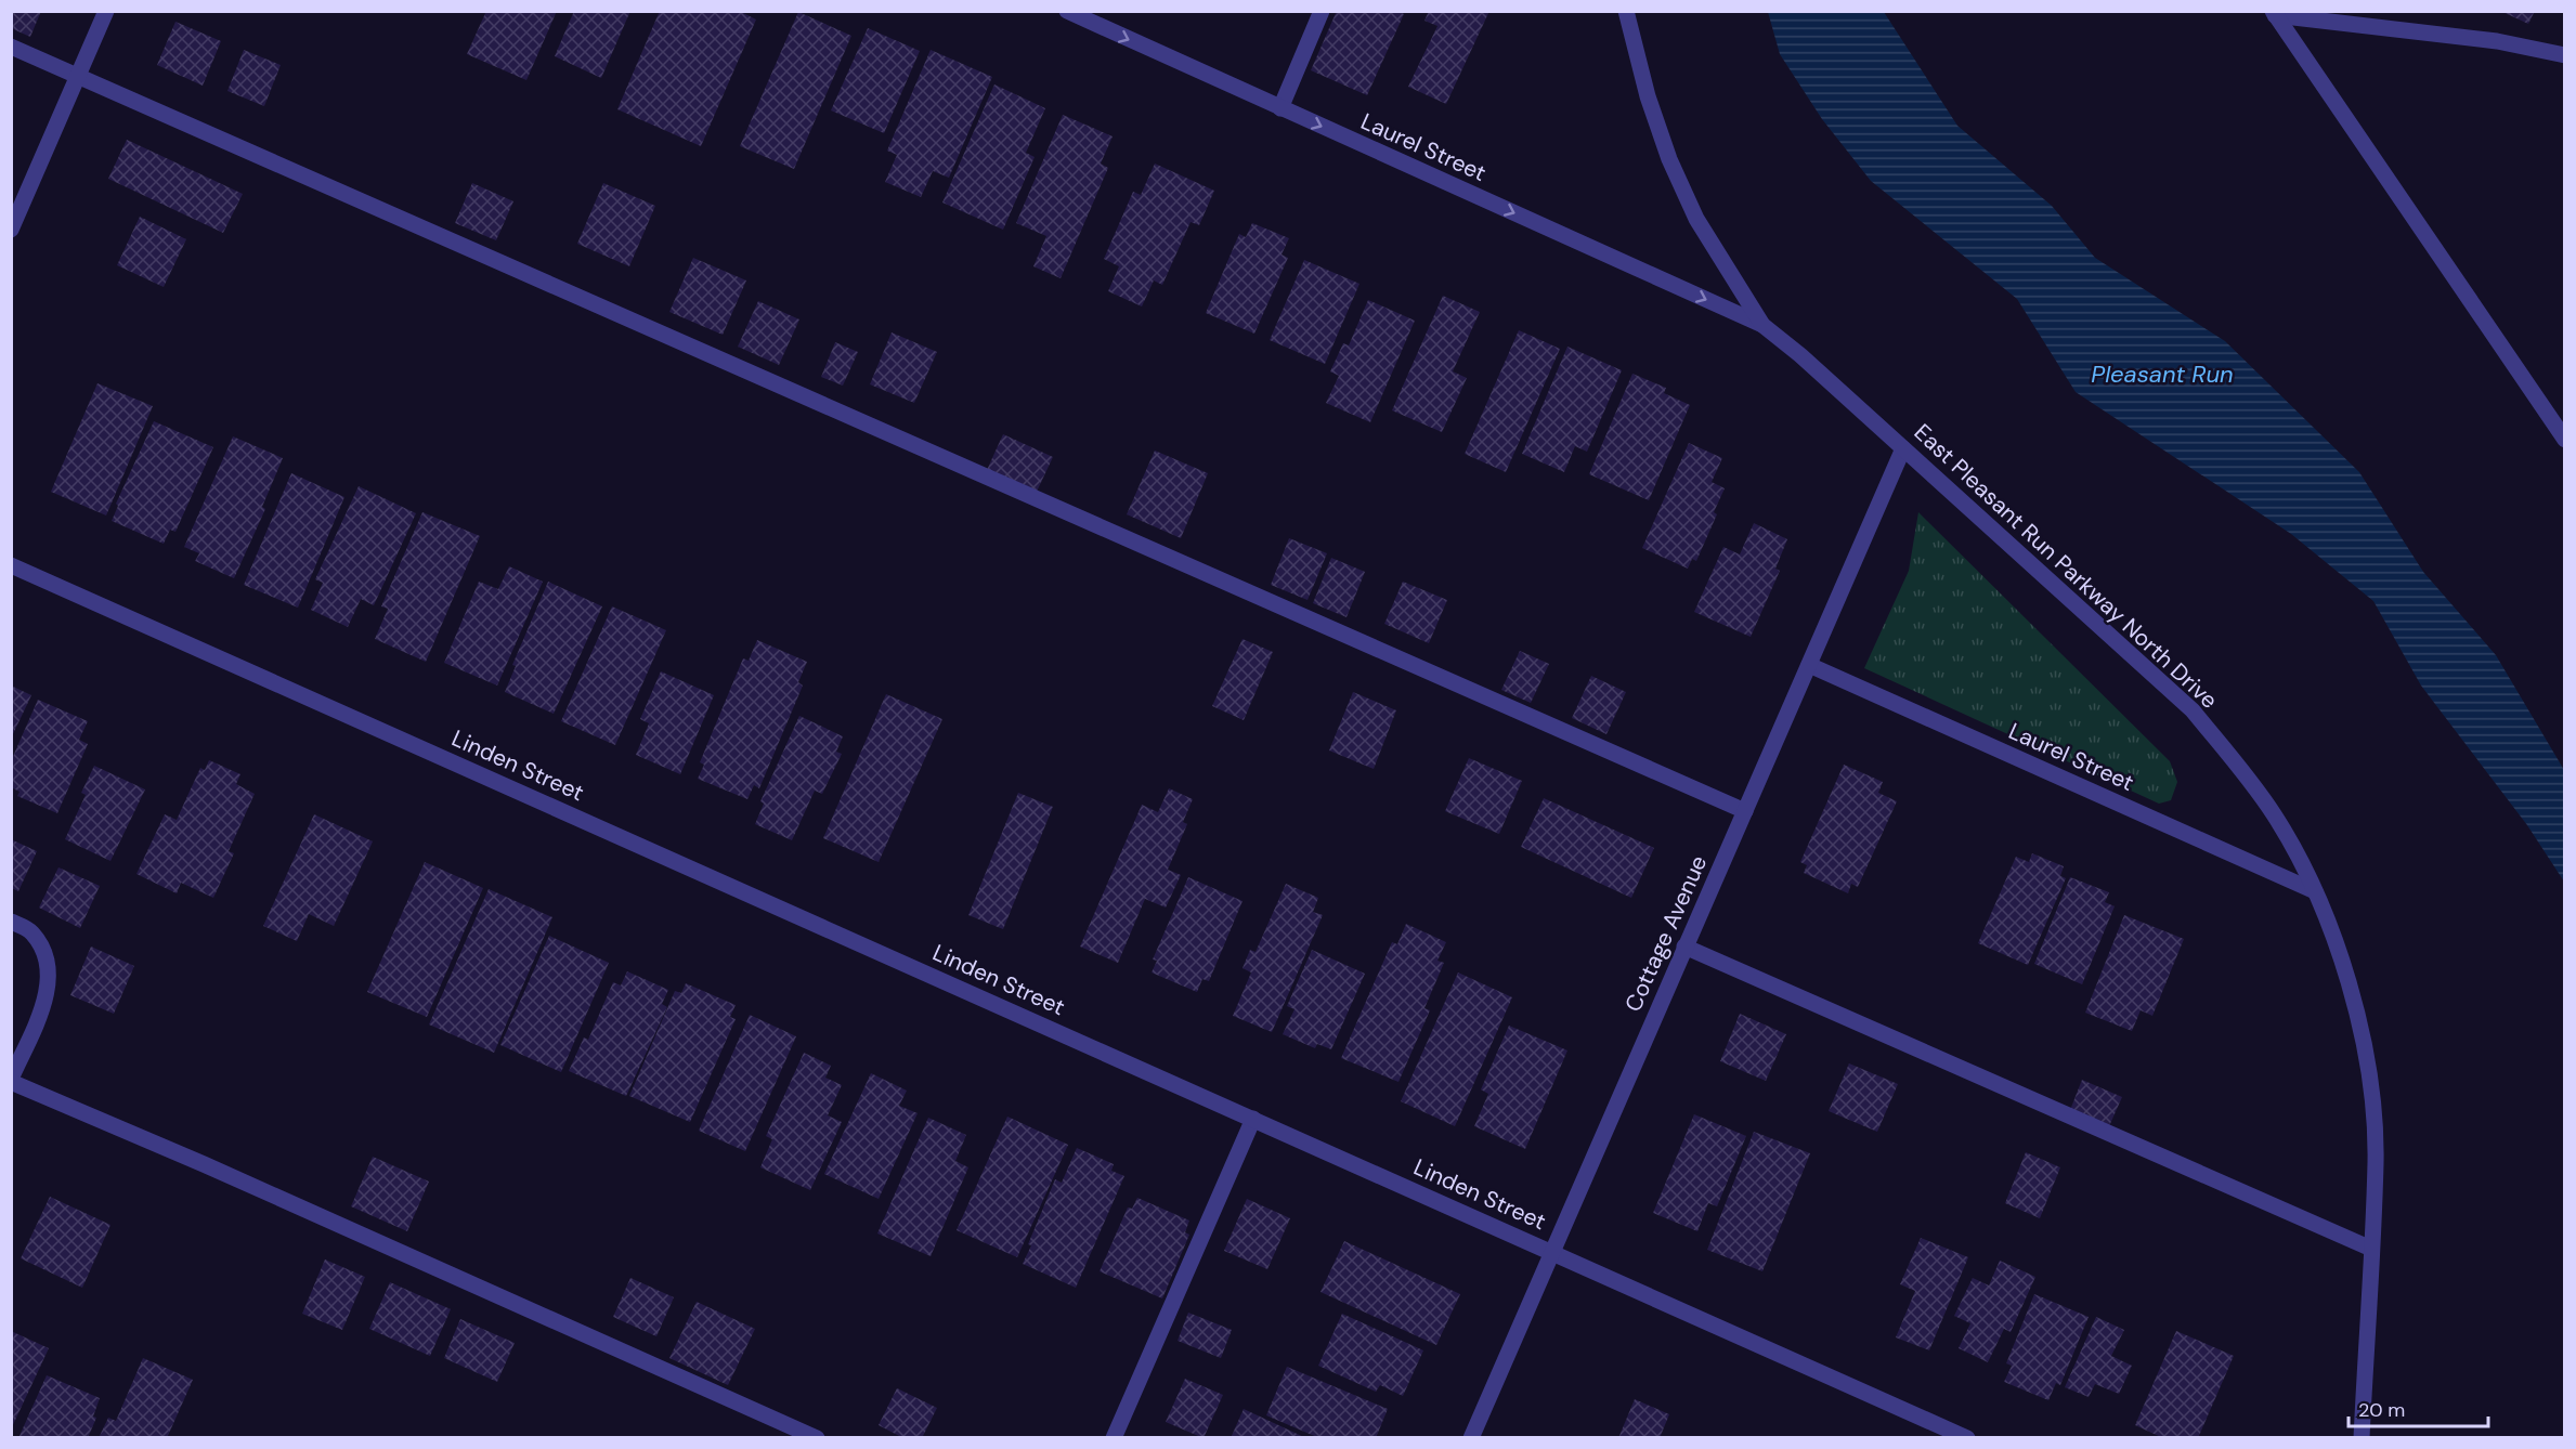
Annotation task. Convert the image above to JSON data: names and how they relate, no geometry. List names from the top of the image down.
{
  "streets": {
    "street": [
      "Laurel Street",
      "East Pleasant Run Parkway North Drive",
      "Linden Street",
      "Cottage Avenue"
    ]
  },
  "crossings": [
    ["Laurel Street", "East Pleasant Run Parkway North Drive"],
    ["Laurel Street", "Cottage Avenue"],
    ["East Pleasant Run Parkway North Drive", "Cottage Avenue"],
    ["Linden Street", "Cottage Avenue"]
  ],
  "one_way": ["Laurel Street"],
  "water": ["Pleasant Run"],
  "scale_bar": "20 m"
}
